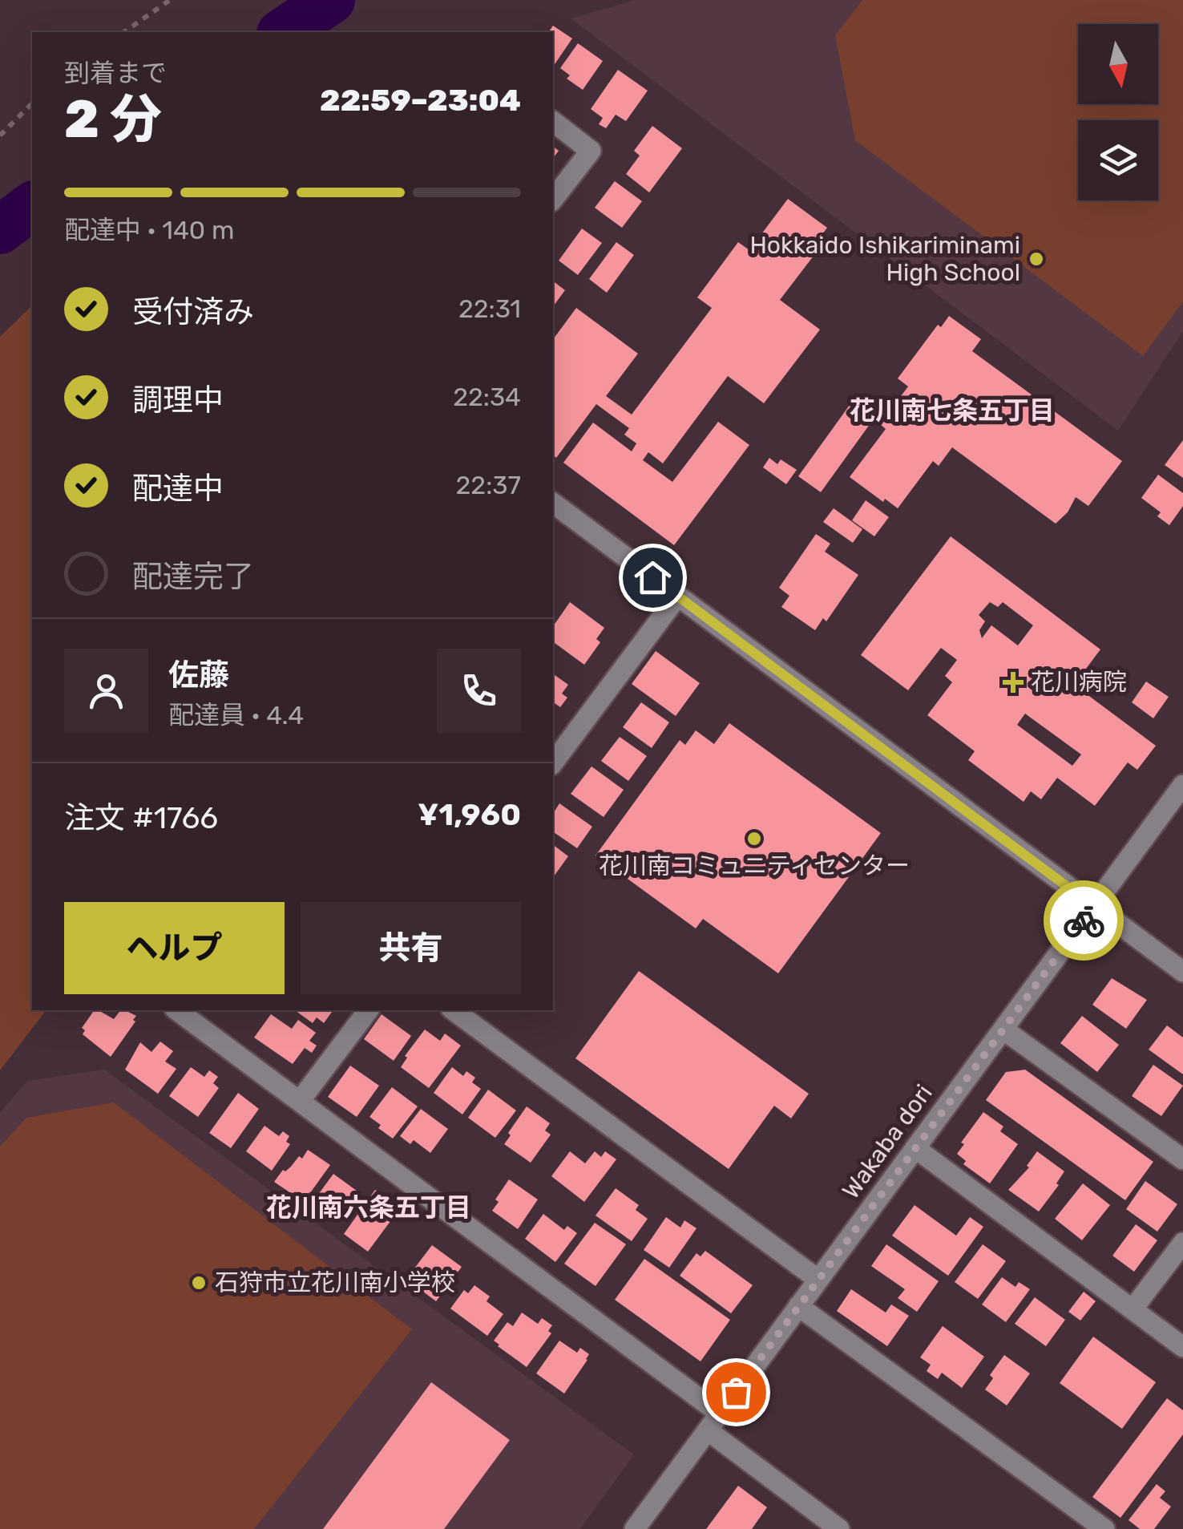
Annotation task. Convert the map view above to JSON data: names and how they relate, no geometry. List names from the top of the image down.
{
  "streets": {
    "street": ["Wakaba dori"]
  },
  "districts": ["花川南七条五丁目", "花川南六条五丁目"],
  "places": {
    "other": ["Hokkaido Ishikariminami High School", "花川南コミュニティセンター", "石狩市立花川南小学校"],
    "health": ["花川病院"]
  },
  "north": "bottom",
  "page": {
    "heading": ["2 分", "到着まで", "22:59–23:04"],
    "panel": [
      "佐藤",
      "配達員 · 4.4",
      "注文 #1766",
      "¥1,960"
    ],
    "bar": "配達中 · 140 m",
    "list": [
      ["受付済み", "22:31"],
      ["調理中", "22:34"],
      ["配達中", "22:37"],
      "配達完了"
    ],
    "buttons": ["ヘルプ", "共有"]
  }
}
